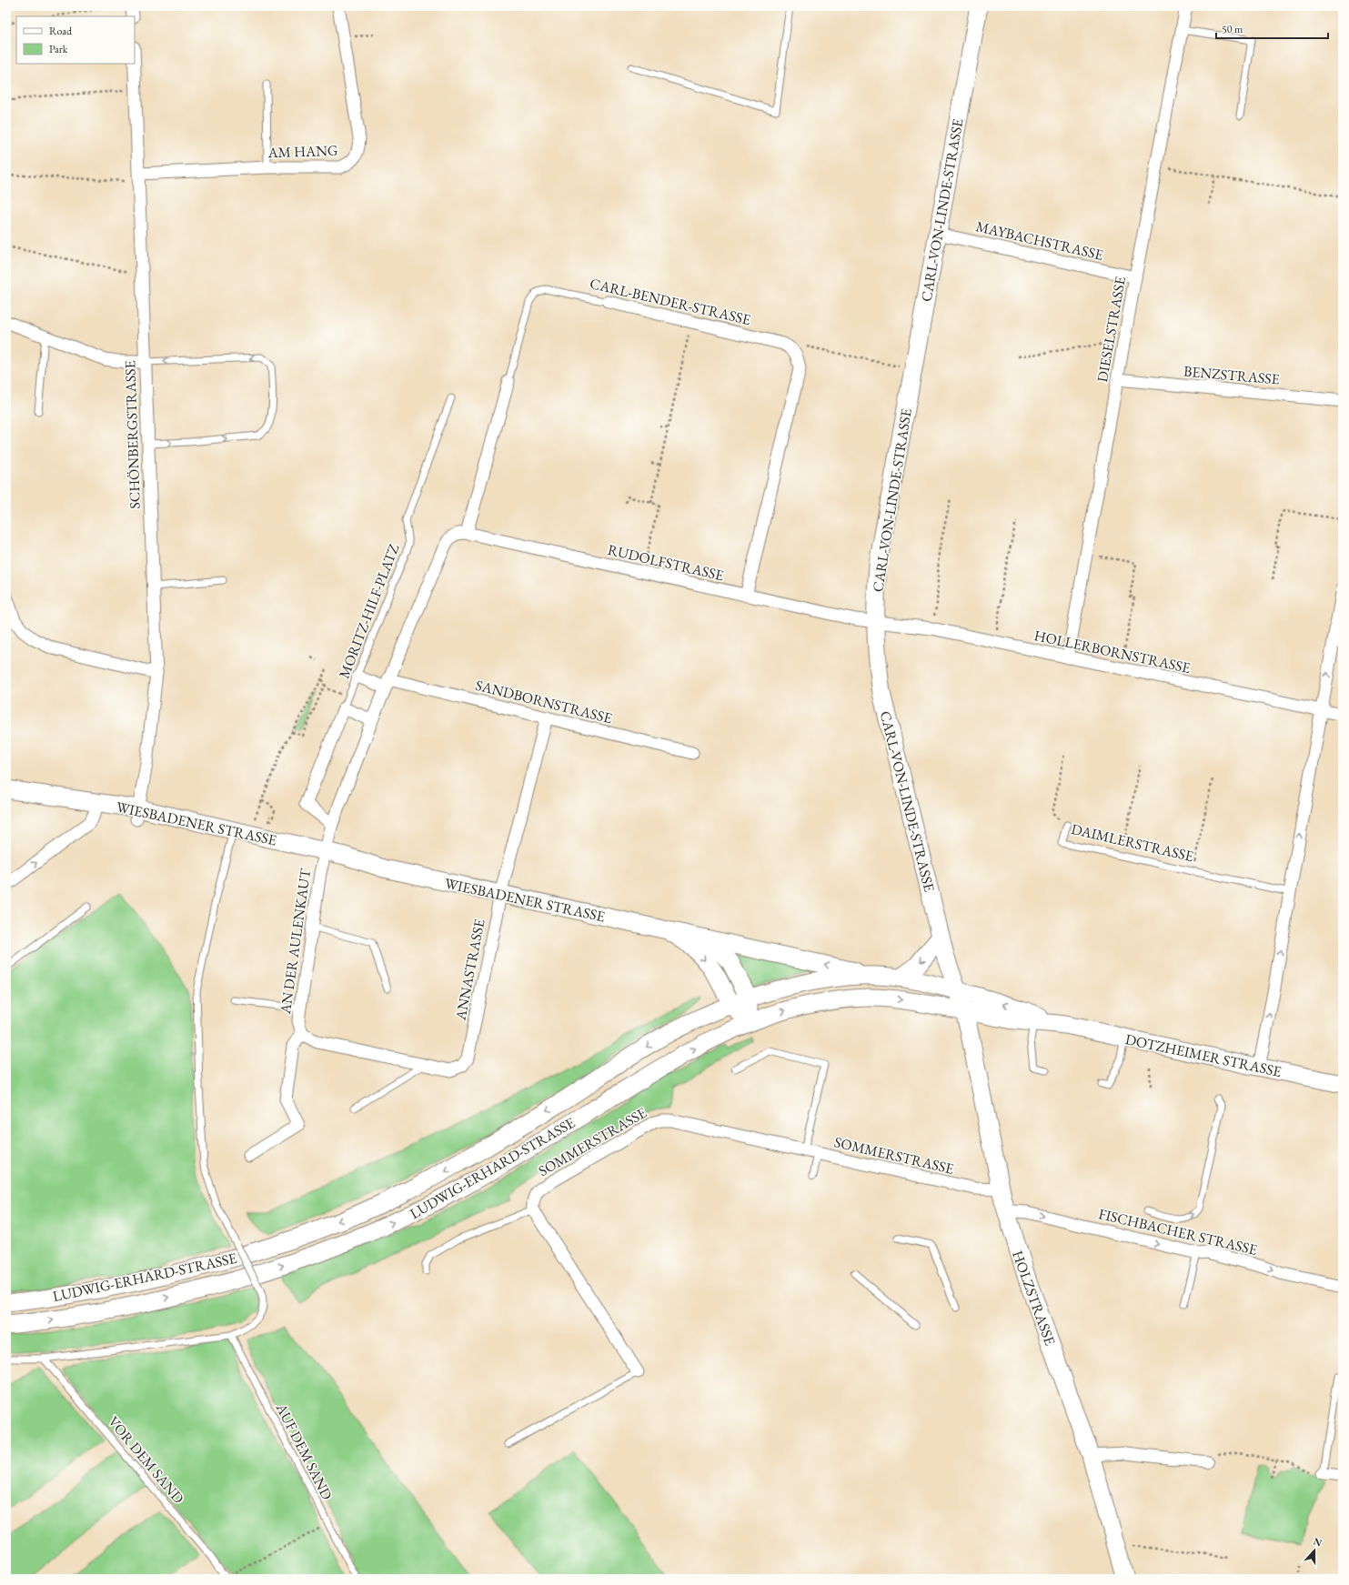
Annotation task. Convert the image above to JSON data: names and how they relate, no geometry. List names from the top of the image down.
{
  "streets": {
    "street": [
      "AM HANG",
      "CARL-VON-LINDE-STRASSE",
      "MAYBACHSTRASSE",
      "CARL-BENDER-STRASSE",
      "DIESELSTRASSE",
      "BENZSTRASSE",
      "SCHÖNBERGSTRASSE",
      "RUDOLFSTRASSE",
      "HOLLERBORNSTRASSE",
      "SANDBORNSTRASSE",
      "WIESBADENER STRASSE",
      "AN DER AULENKAUT",
      "ANNASTRASSE",
      "DOTZHEIMER STRASSE",
      "SOMMERSTRASSE",
      "LUDWIG-ERHARD-STRASSE",
      "FISCHBACHER STRASSE",
      "HOLZSTRASSE"
    ],
    "lane": [
      "MORITZ-HILF-PLATZ",
      "DAIMLERSTRASSE",
      "AUF DEM SAND",
      "VOR DEM SAND"
    ]
  },
  "crossings": [
    ["AM HANG", "SCHÖNBERGSTRASSE"],
    ["CARL-VON-LINDE-STRASSE", "MAYBACHSTRASSE"],
    ["CARL-VON-LINDE-STRASSE", "RUDOLFSTRASSE"],
    ["CARL-VON-LINDE-STRASSE", "HOLLERBORNSTRASSE"],
    ["CARL-VON-LINDE-STRASSE", "DOTZHEIMER STRASSE"],
    ["CARL-VON-LINDE-STRASSE", "LUDWIG-ERHARD-STRASSE"],
    ["CARL-VON-LINDE-STRASSE", "HOLZSTRASSE"],
    ["MAYBACHSTRASSE", "DIESELSTRASSE"],
    ["CARL-BENDER-STRASSE", "RUDOLFSTRASSE"],
    ["DIESELSTRASSE", "BENZSTRASSE"],
    ["DIESELSTRASSE", "HOLLERBORNSTRASSE"],
    ["SCHÖNBERGSTRASSE", "WIESBADENER STRASSE"],
    ["RUDOLFSTRASSE", "HOLLERBORNSTRASSE"],
    ["RUDOLFSTRASSE", "AN DER AULENKAUT"],
    ["MORITZ-HILF-PLATZ", "SANDBORNSTRASSE"],
    ["SANDBORNSTRASSE", "AN DER AULENKAUT"],
    ["SANDBORNSTRASSE", "ANNASTRASSE"],
    ["WIESBADENER STRASSE", "AN DER AULENKAUT"],
    ["WIESBADENER STRASSE", "ANNASTRASSE"],
    ["WIESBADENER STRASSE", "LUDWIG-ERHARD-STRASSE"],
    ["AN DER AULENKAUT", "ANNASTRASSE"],
    ["DOTZHEIMER STRASSE", "LUDWIG-ERHARD-STRASSE"],
    ["DOTZHEIMER STRASSE", "HOLZSTRASSE"],
    ["SOMMERSTRASSE", "HOLZSTRASSE"],
    ["LUDWIG-ERHARD-STRASSE", "HOLZSTRASSE"],
    ["FISCHBACHER STRASSE", "HOLZSTRASSE"]
  ],
  "one_way": ["FISCHBACHER STRASSE"],
  "legend": ["Road", "Park"],
  "scale_bar": "50 m",
  "north": "top"
}
